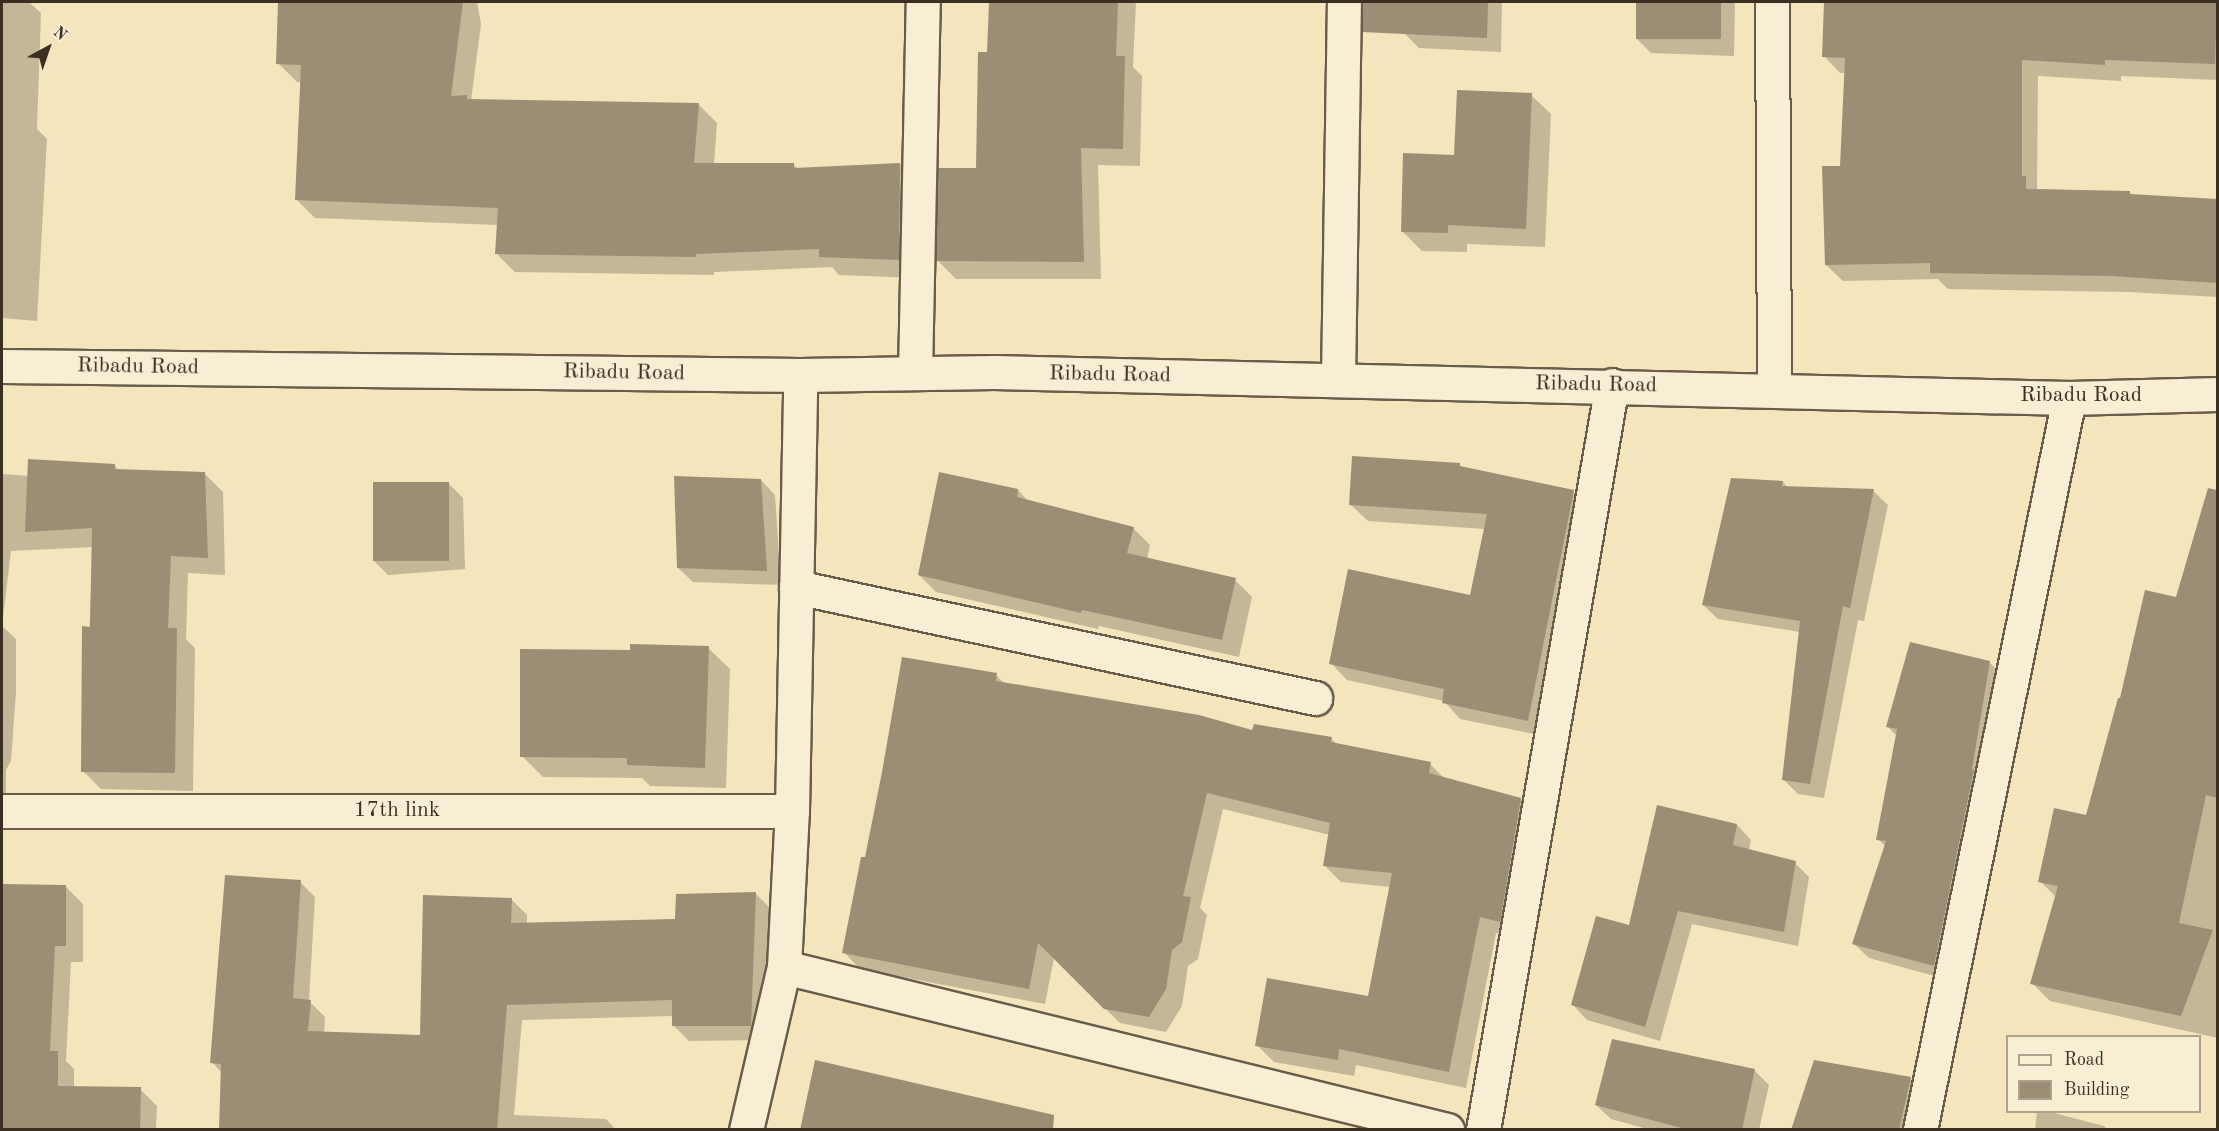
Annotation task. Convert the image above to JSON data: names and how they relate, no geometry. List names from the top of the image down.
{
  "streets": {
    "street": ["Ribadu Road", "17th link"]
  },
  "legend": ["Road", "Building"],
  "north": "top right"
}
